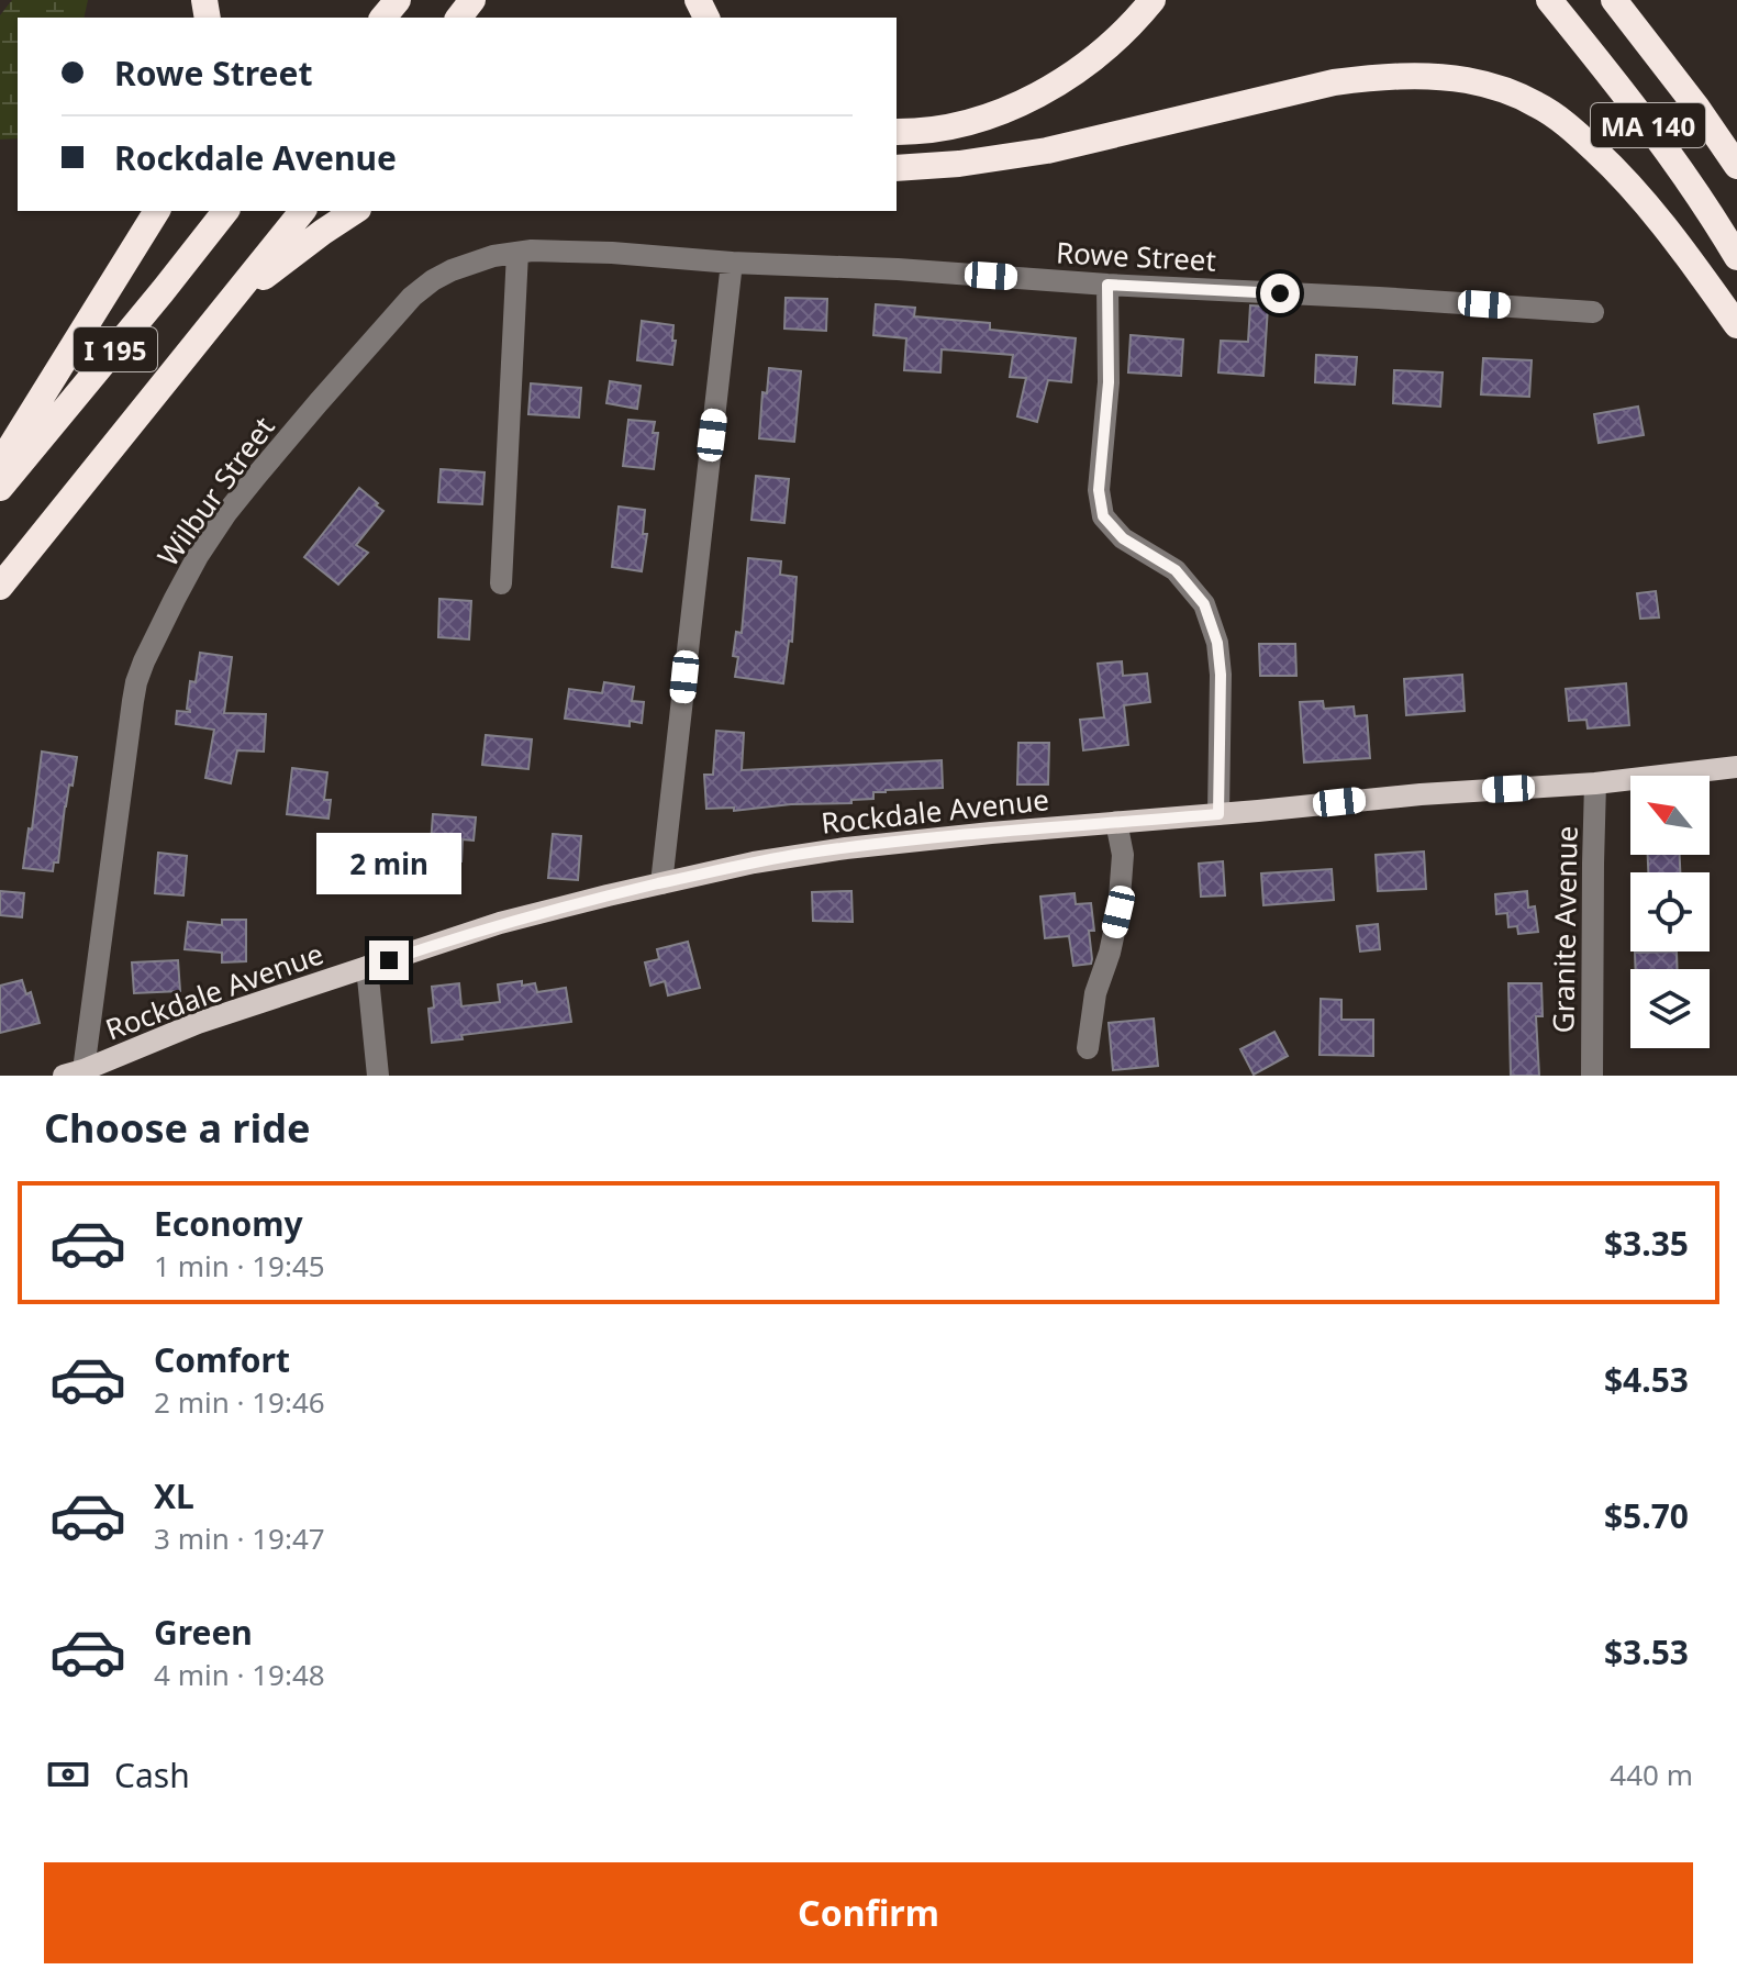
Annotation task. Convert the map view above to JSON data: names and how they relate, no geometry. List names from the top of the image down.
{
  "streets": {
    "highway": ["MA 140", "I 195"],
    "main road": ["Rockdale Avenue"],
    "street": ["Rowe Street", "Wilbur Street", "Granite Avenue"]
  },
  "crossings": [
    ["Rowe Street", "Wilbur Street"],
    ["Wilbur Street", "Rockdale Avenue"],
    ["Rockdale Avenue", "Granite Avenue"]
  ],
  "north": "top left",
  "page": {
    "banner": ["Rowe Street", "Rockdale Avenue"],
    "bubble": "2 min",
    "heading": "Choose a ride",
    "list": [
      {
        "name": "Economy",
        "note": "1 min · 19:45",
        "value": "$3.35"
      },
      {
        "name": "Comfort",
        "note": "2 min · 19:46",
        "value": "$4.53"
      },
      {
        "name": "XL",
        "note": "3 min · 19:47",
        "value": "$5.70"
      },
      {
        "name": "Green",
        "note": "4 min · 19:48",
        "value": "$3.53"
      }
    ],
    "pay": ["Cash", "440 m"],
    "buttons": "Confirm"
  }
}
